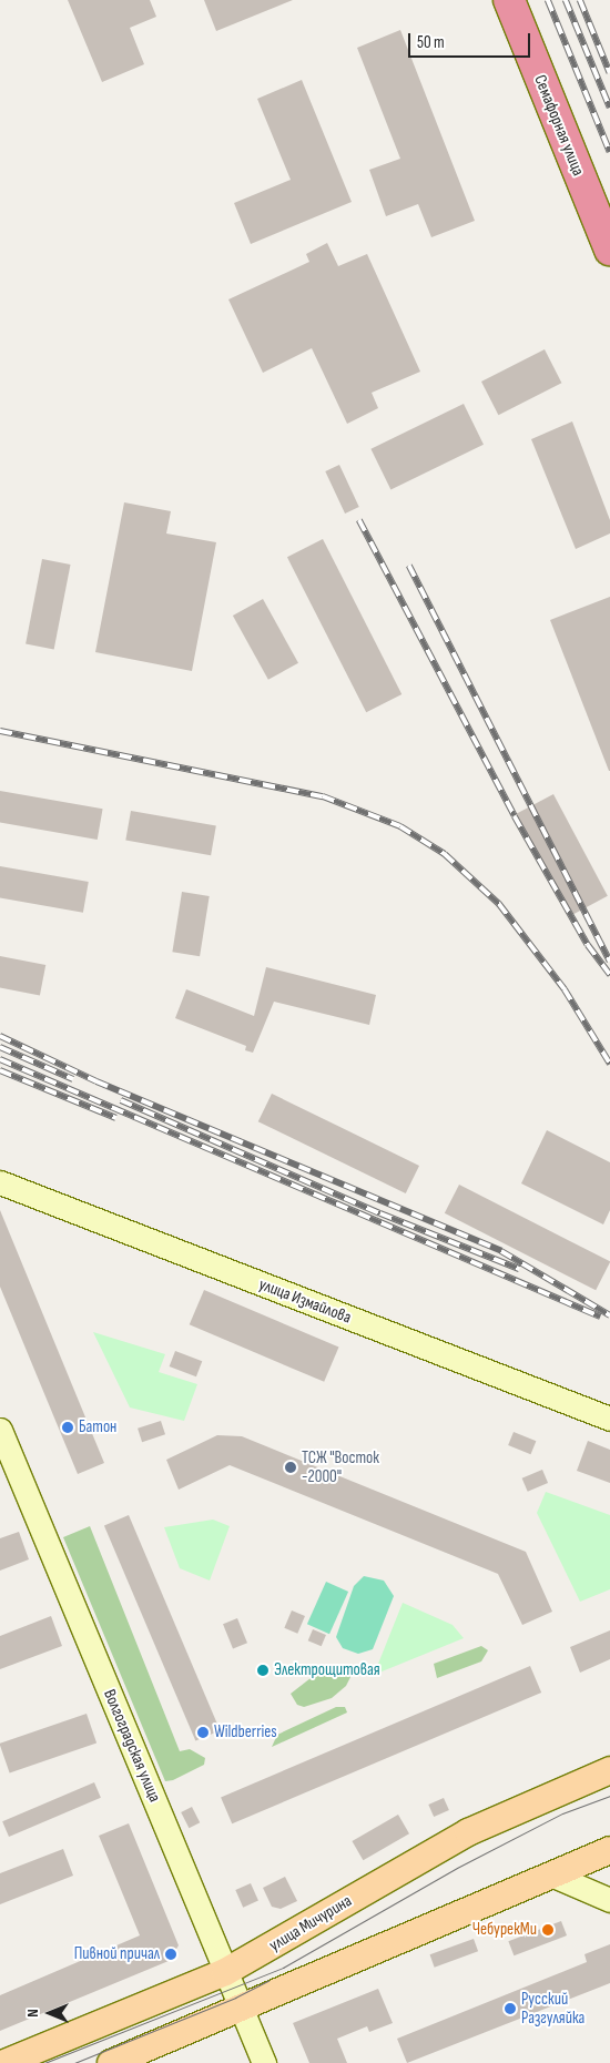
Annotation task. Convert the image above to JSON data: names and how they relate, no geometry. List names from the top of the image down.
{
  "streets": {
    "highway": ["Семафорная улица"],
    "main road": ["улица Измайлова", "Волгоградская улица", "улица Мичурина"]
  },
  "crossings": [
    ["Волгоградская улица", "улица Мичурина"]
  ],
  "places": [
    "Батон",
    "ТСЖ \"Восток -2000\"",
    "Электрощитовая",
    "Wildberries",
    "ЧебурекМи",
    "Пивной причал",
    "Русский Разгуляйка"
  ],
  "scale_bar": "50 m",
  "north": "left"
}
